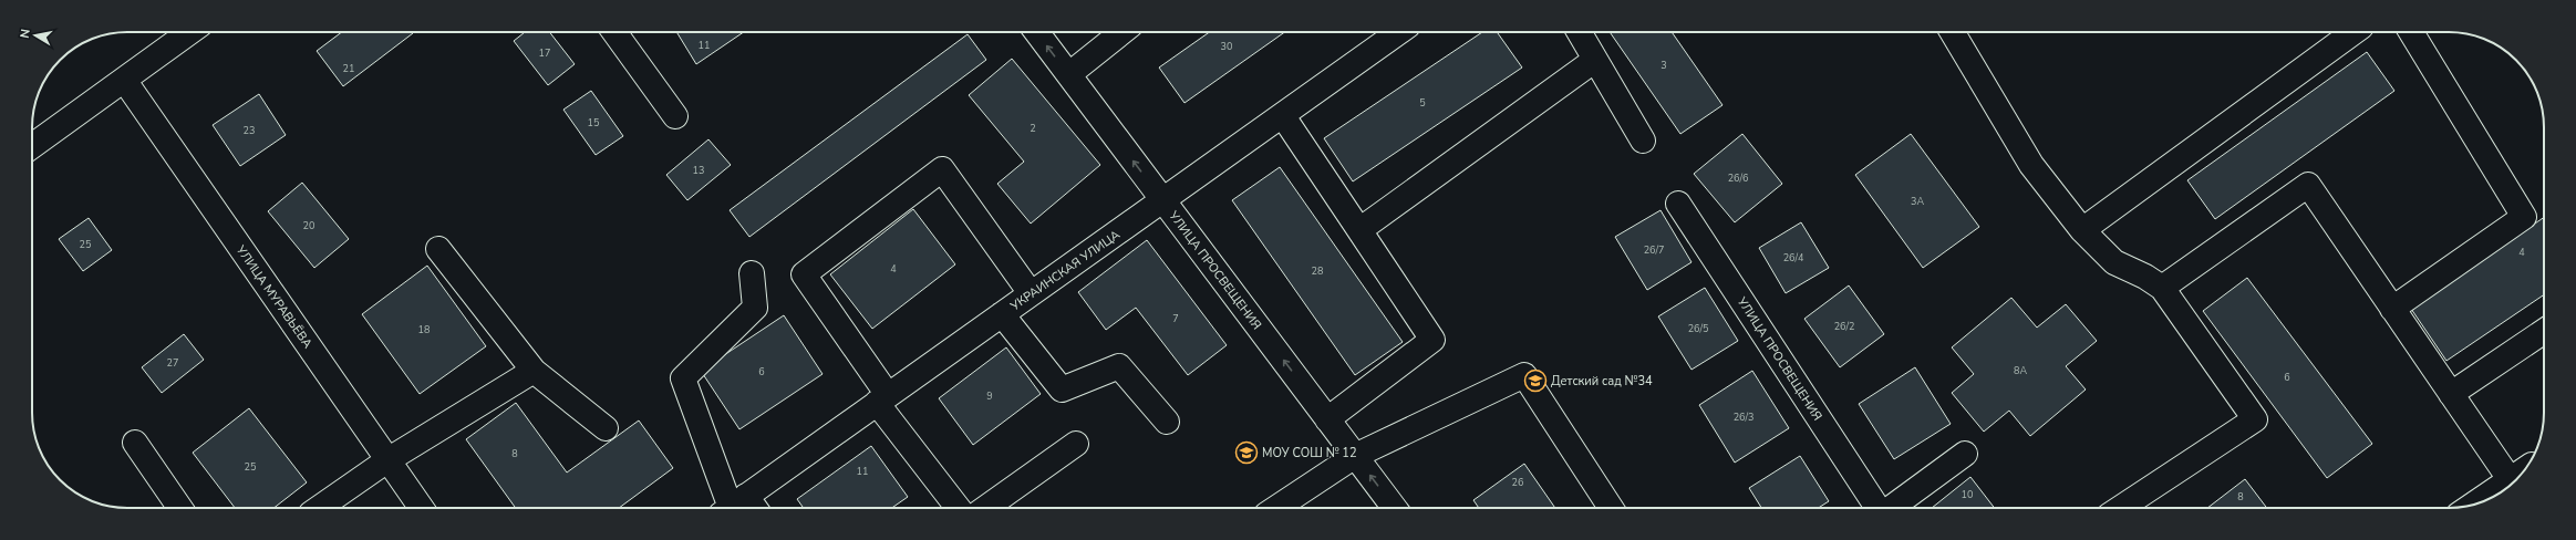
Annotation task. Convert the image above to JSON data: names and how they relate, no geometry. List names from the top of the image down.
{
  "streets": {
    "street": ["УКРАИНСКАЯ УЛИЦА", "УЛИЦА ПРОСВЕЩЕНИЯ", "УЛИЦА МУРАВЬЁВА"]
  },
  "crossings": [
    ["УКРАИНСКАЯ УЛИЦА", "УЛИЦА ПРОСВЕЩЕНИЯ"]
  ],
  "one_way": ["УЛИЦА ПРОСВЕЩЕНИЯ"],
  "places": {
    "school or university": ["Детский сад №34", "МОУ СОШ № 12"]
  },
  "house_numbers": [
    "11",
    "30",
    "17",
    "3",
    "21",
    "5",
    "15",
    "2",
    "23",
    "13",
    "26/6",
    "3А",
    "20",
    "25",
    "26/7",
    "4",
    "26/4",
    "4",
    "28",
    "7",
    "26/2",
    "26/5",
    "18",
    "27",
    "8А",
    "6",
    "6",
    "9",
    "26/3",
    "8",
    "25",
    "11",
    "26",
    "10",
    "8"
  ],
  "north": "left"
}
